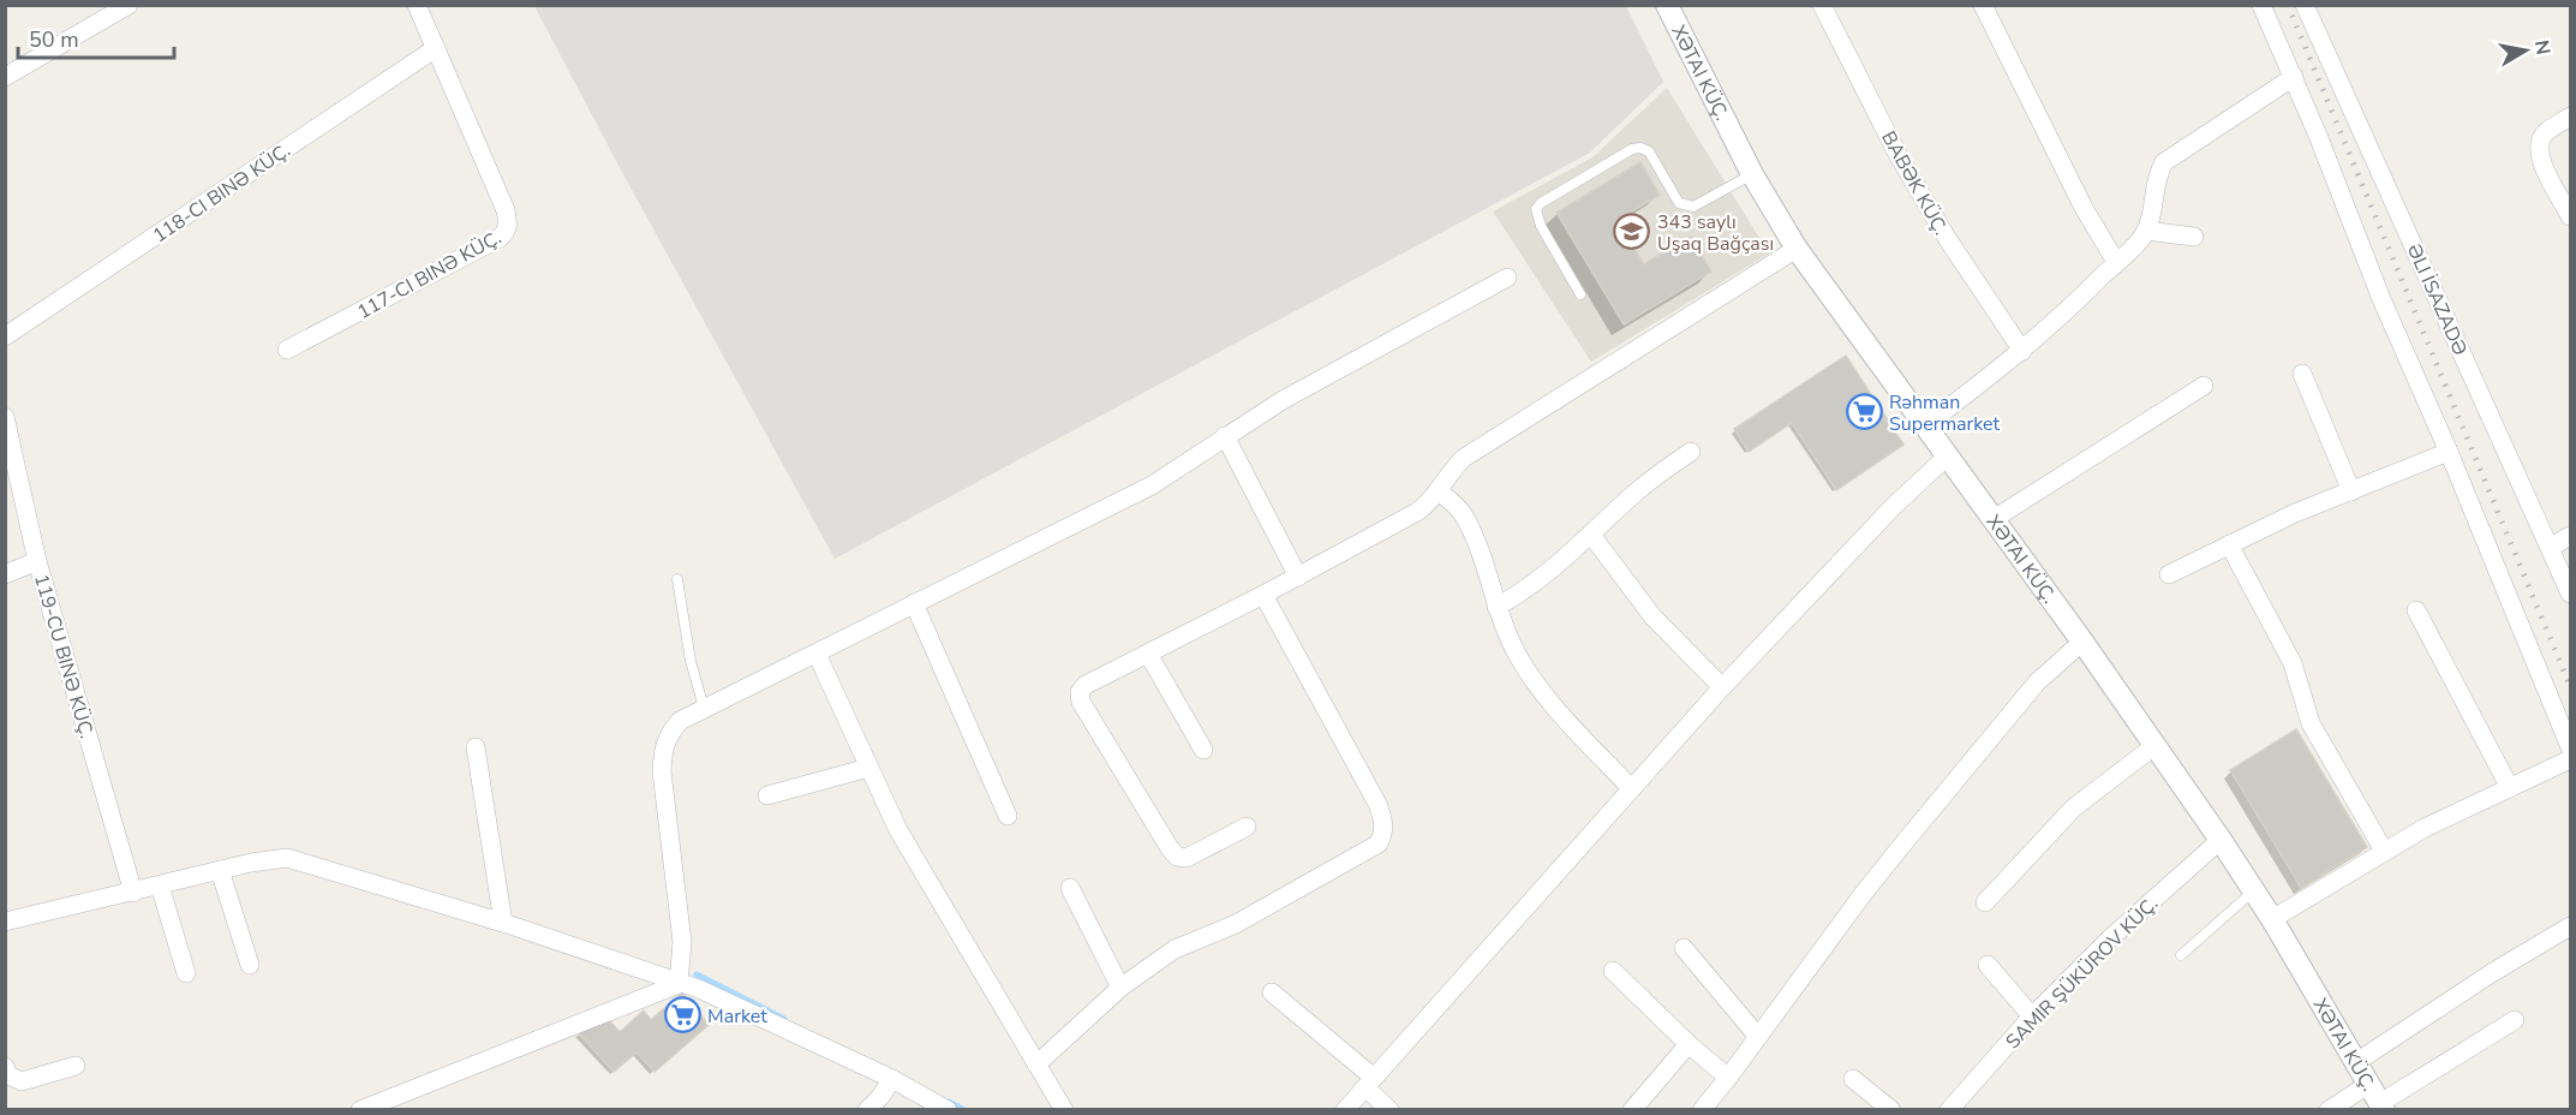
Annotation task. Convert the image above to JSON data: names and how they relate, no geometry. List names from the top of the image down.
{
  "streets": {
    "street": [
      "XƏTAI KÜÇ.",
      "BABƏK KÜÇ.",
      "118-CI BINƏ KÜÇ.",
      "117-CI BINƏ KÜÇ.",
      "ƏLI İSAZADƏ",
      "119-CU BINƏ KÜÇ.",
      "SAMIR ŞÜKÜROV KÜÇ."
    ]
  },
  "crossings": [
    ["XƏTAI KÜÇ.", "SAMIR ŞÜKÜROV KÜÇ."],
    ["118-CI BINƏ KÜÇ.", "117-CI BINƏ KÜÇ."]
  ],
  "places": {
    "school or university": ["343 saylı Uşaq Bağçası"],
    "supermarket": ["Rəhman Supermarket", "Market"]
  },
  "scale_bar": "50 m",
  "north": "right"
}
